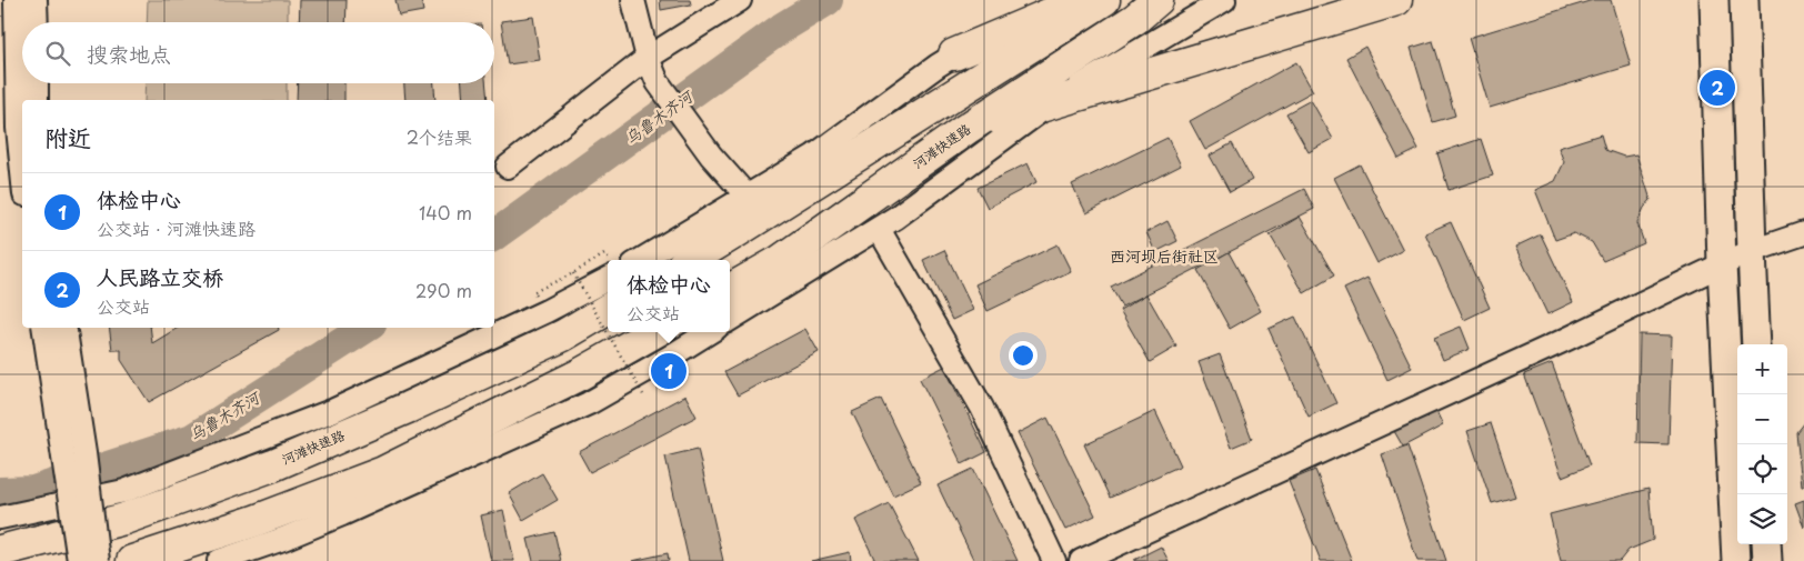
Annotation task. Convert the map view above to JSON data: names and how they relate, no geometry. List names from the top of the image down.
{
  "streets": {
    "highway": ["河滩快速路"]
  },
  "districts": ["西河坝后街社区"],
  "water": ["乌鲁木齐河"],
  "page": {
    "search": "搜索地点",
    "pins": ["2", "1"],
    "heading": ["附近", "2个结果"],
    "list": [
      {
        "mark": "1",
        "name": "体检中心",
        "note": "公交站 · 河滩快速路",
        "value": "140 m"
      },
      {
        "mark": "2",
        "name": "人民路立交桥",
        "note": "公交站",
        "value": "290 m"
      }
    ],
    "popup": ["体检中心", "公交站"],
    "map_buttons": ["+", "−"]
  }
}
